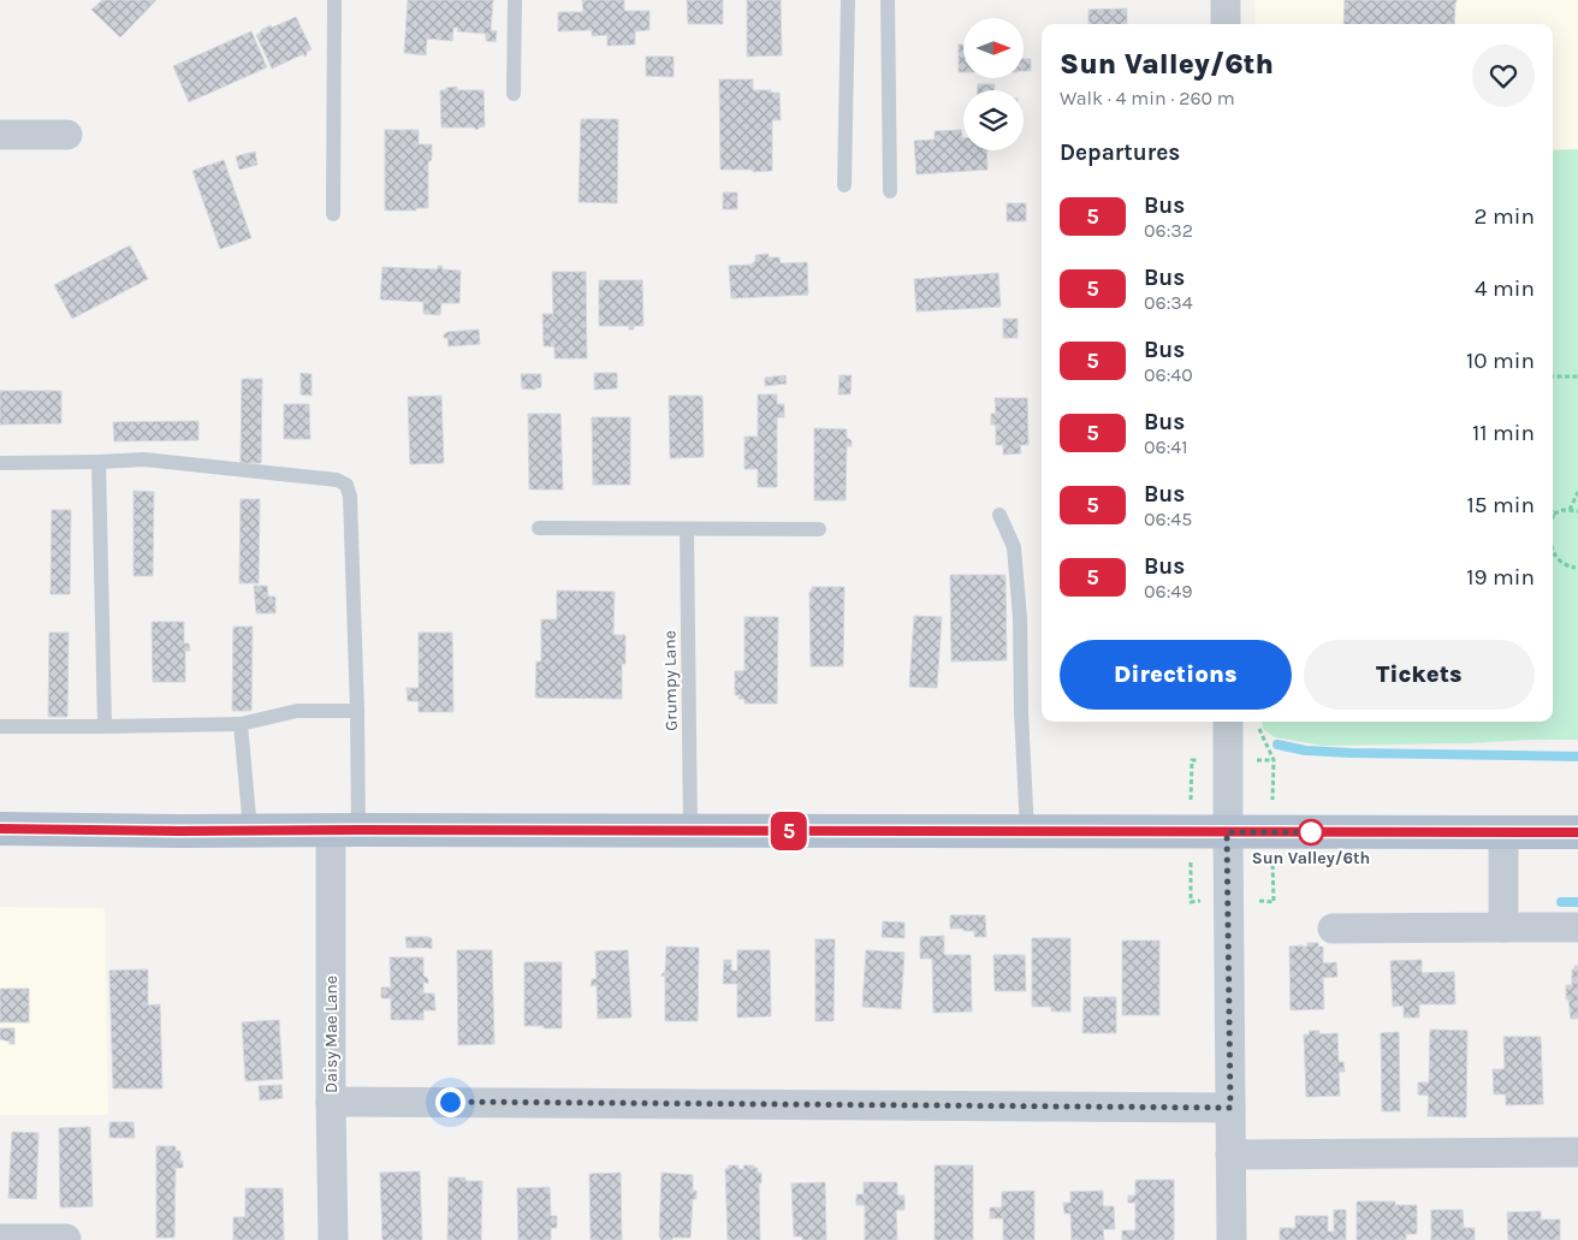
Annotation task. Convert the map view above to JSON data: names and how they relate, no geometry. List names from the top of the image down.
{
  "streets": {
    "street": ["Daisy Mae Lane"],
    "lane": ["Grumpy Lane"]
  },
  "places": ["Sun Valley/6th"],
  "lines": ["bus line 5"],
  "north": "right",
  "page": {
    "on_map": "5",
    "heading": [
      ["Sun Valley/6th", "Walk · 4 min · 260 m"],
      "Departures"
    ],
    "list": [
      {
        "mark": "5",
        "name": "Bus",
        "note": "06:32",
        "value": "2 min"
      },
      {
        "mark": "5",
        "name": "Bus",
        "note": "06:34",
        "value": "4 min"
      },
      {
        "mark": "5",
        "name": "Bus",
        "note": "06:40",
        "value": "10 min"
      },
      {
        "mark": "5",
        "name": "Bus",
        "note": "06:41",
        "value": "11 min"
      },
      {
        "mark": "5",
        "name": "Bus",
        "note": "06:45",
        "value": "15 min"
      },
      {
        "mark": "5",
        "name": "Bus",
        "note": "06:49",
        "value": "19 min"
      }
    ],
    "buttons": ["Directions", "Tickets"]
  }
}
